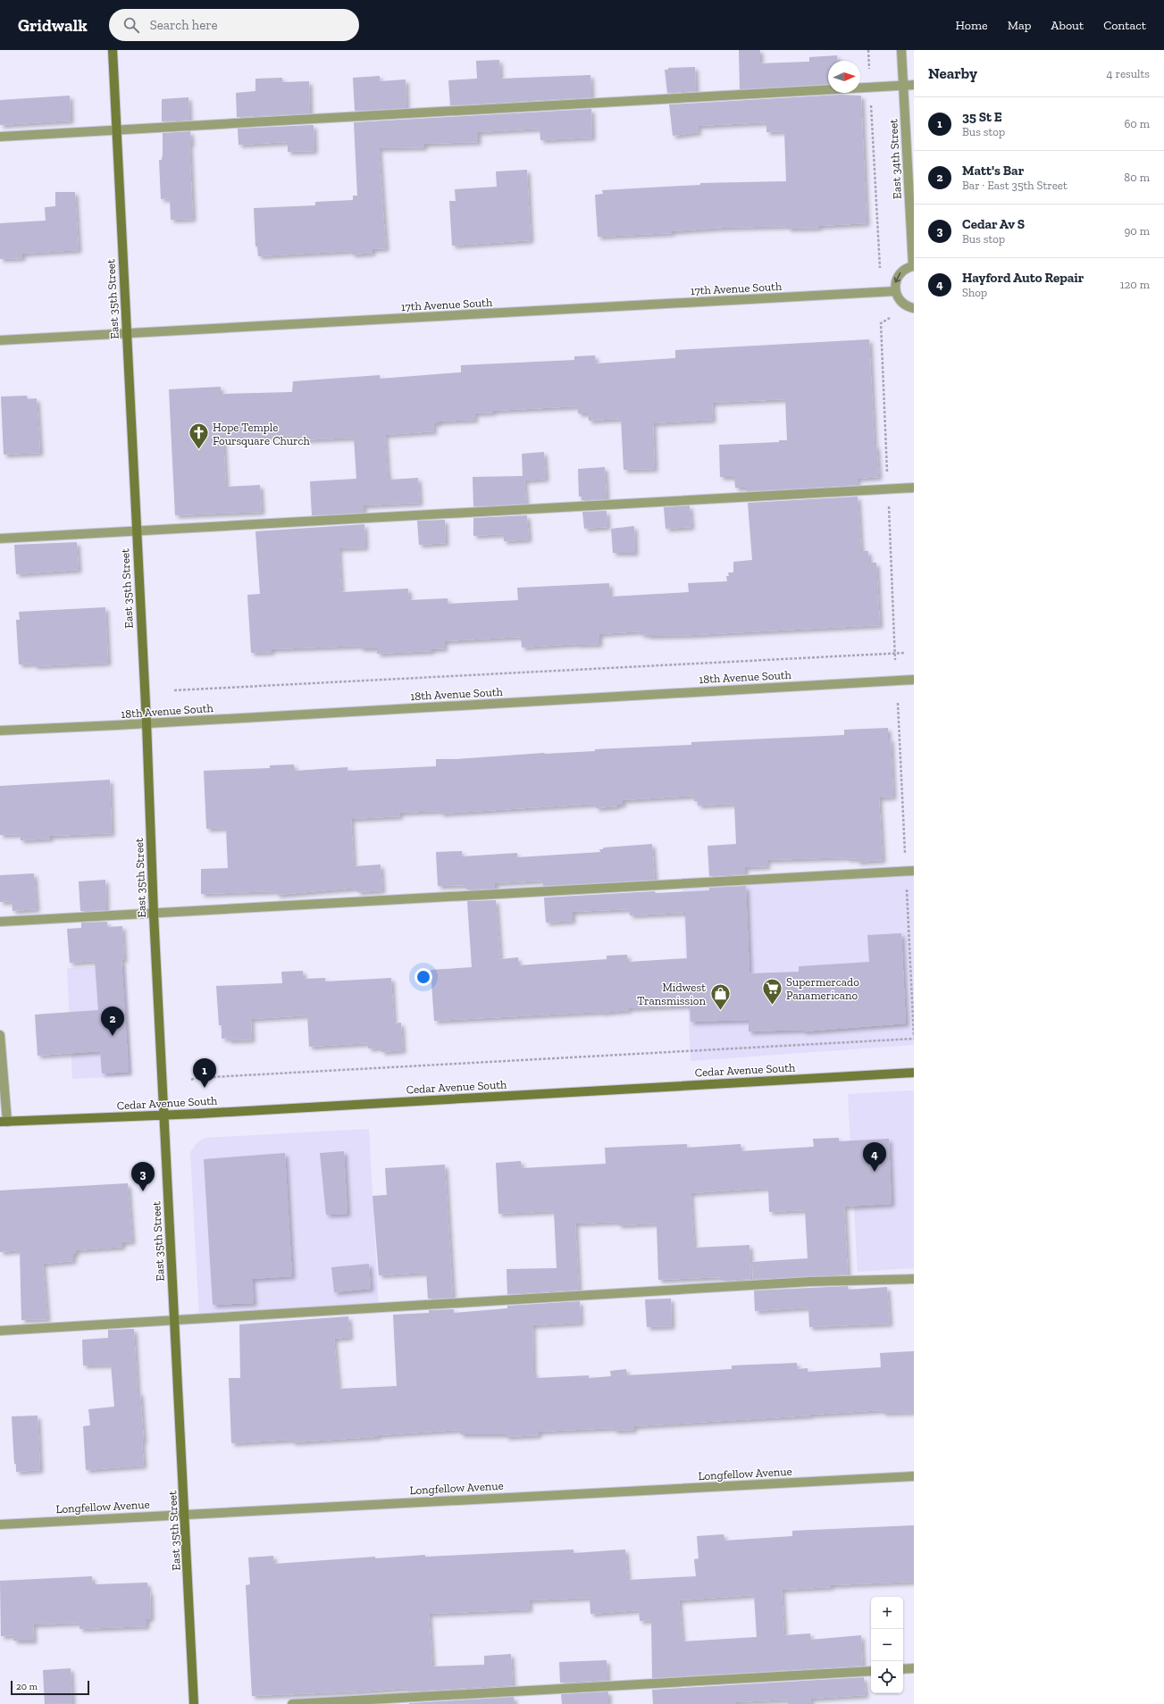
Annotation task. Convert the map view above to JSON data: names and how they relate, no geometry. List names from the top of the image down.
{
  "streets": {
    "street": [
      "East 34th Street",
      "17th Avenue South",
      "East 35th Street",
      "18th Avenue South",
      "Cedar Avenue South",
      "Longfellow Avenue"
    ]
  },
  "crossings": [
    ["17th Avenue South", "East 35th Street"],
    ["East 35th Street", "18th Avenue South"],
    ["East 35th Street", "Cedar Avenue South"],
    ["East 35th Street", "Longfellow Avenue"]
  ],
  "places": {
    "church": ["Hope Temple Foursquare Church"],
    "supermarket": ["Supermercado Panamericano"],
    "shop": ["Midwest Transmission"]
  },
  "scale_bar": "20 m",
  "north": "right",
  "page": {
    "header": "Gridwalk",
    "search": "Search here",
    "nav": [
      "Home",
      "Map",
      "About",
      "Contact"
    ],
    "heading": ["Nearby", "4 results"],
    "list": [
      {
        "mark": "1",
        "name": "35 St E",
        "note": "Bus stop",
        "value": "60 m"
      },
      {
        "mark": "2",
        "name": "Matt's Bar",
        "note": "Bar · East 35th Street",
        "value": "80 m"
      },
      {
        "mark": "3",
        "name": "Cedar Av S",
        "note": "Bus stop",
        "value": "90 m"
      },
      {
        "mark": "4",
        "name": "Hayford Auto Repair",
        "note": "Shop",
        "value": "120 m"
      }
    ],
    "pins": [
      "2",
      "1",
      "4",
      "3"
    ],
    "map_buttons": ["+", "−"],
    "scale": "20 m"
  }
}
